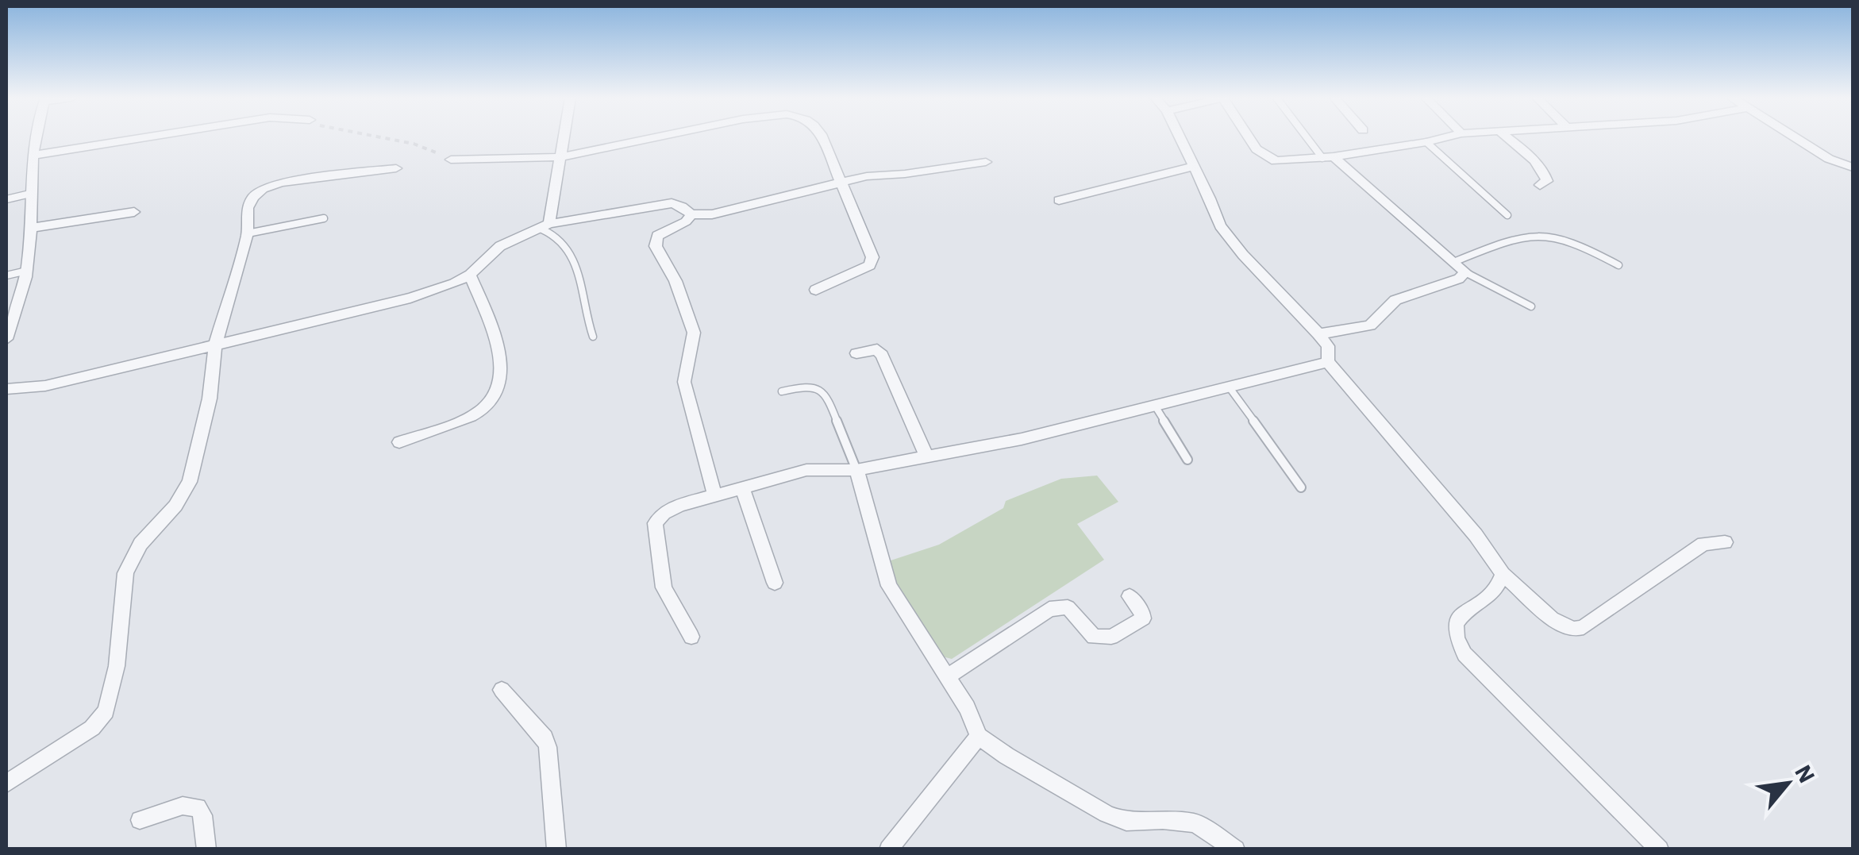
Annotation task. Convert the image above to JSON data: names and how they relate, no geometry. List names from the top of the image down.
{
  "north": "top right"
}
